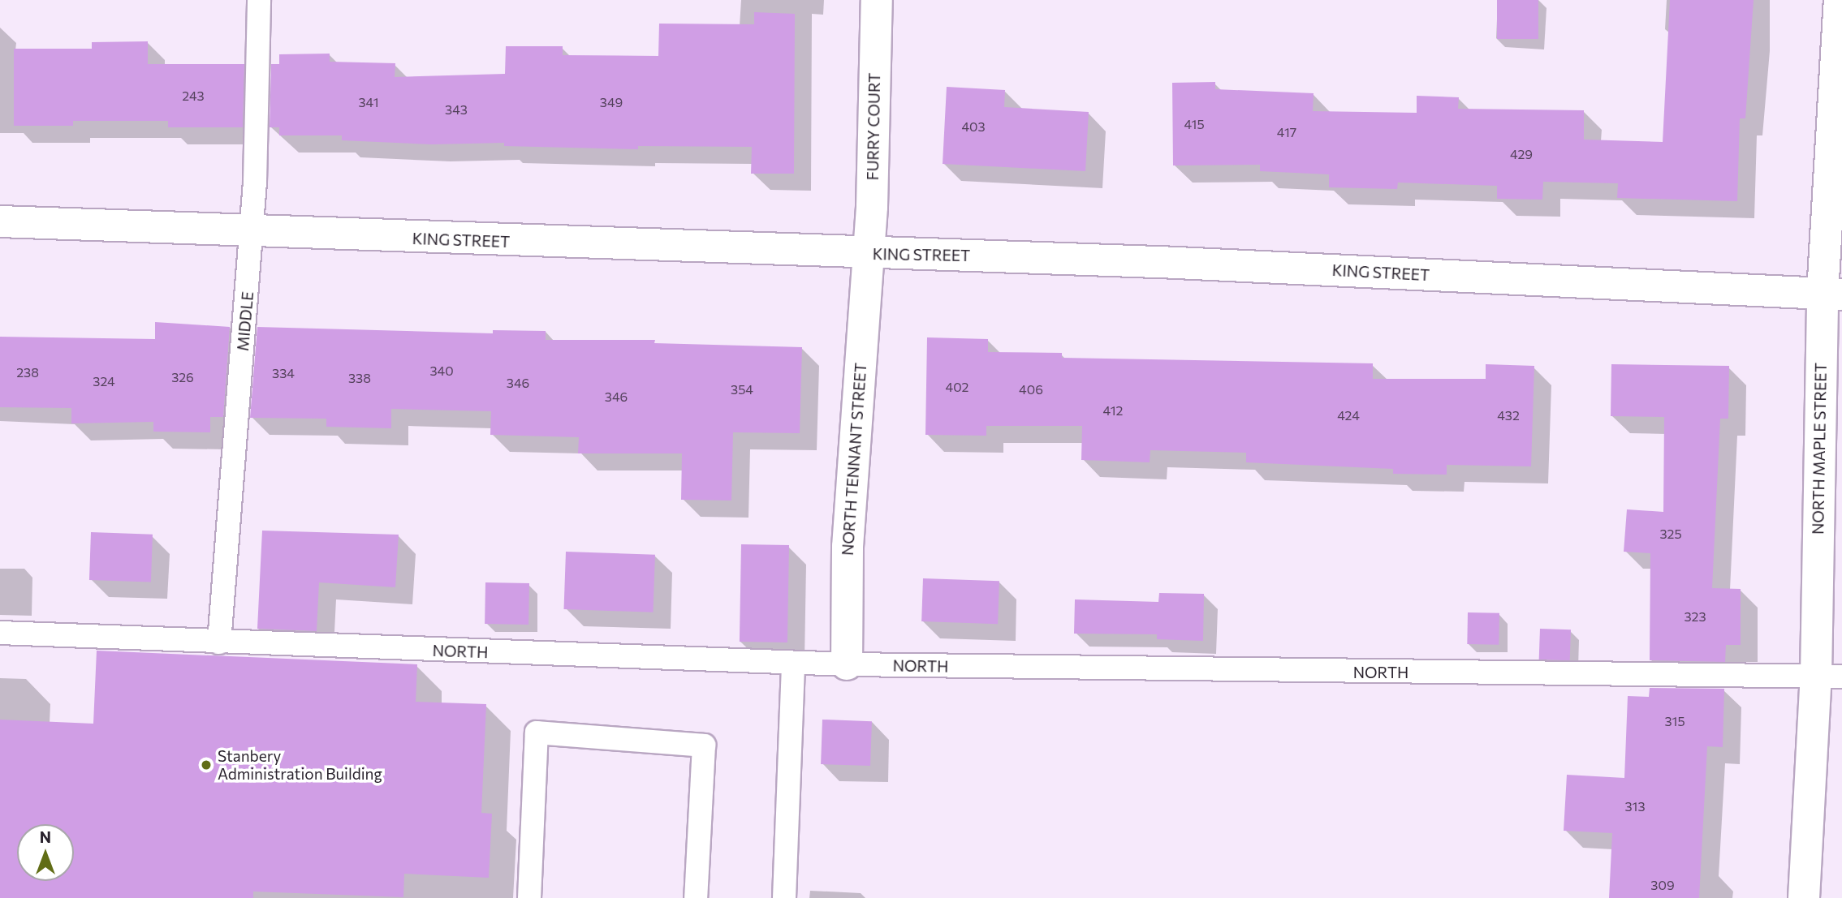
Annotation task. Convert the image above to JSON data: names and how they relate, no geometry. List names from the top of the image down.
{
  "streets": {
    "street": [
      "FURRY COURT",
      "KING STREET",
      "NORTH MAPLE STREET",
      "NORTH TENNANT STREET"
    ],
    "lane": ["MIDDLE", "NORTH"]
  },
  "crossings": [
    ["FURRY COURT", "KING STREET"],
    ["FURRY COURT", "NORTH TENNANT STREET"],
    ["KING STREET", "MIDDLE"],
    ["KING STREET", "NORTH MAPLE STREET"],
    ["KING STREET", "NORTH TENNANT STREET"],
    ["MIDDLE", "NORTH"],
    ["NORTH MAPLE STREET", "NORTH"],
    ["NORTH TENNANT STREET", "NORTH"]
  ],
  "places": ["Stanbery Administration Building"],
  "house_numbers": [
    "243",
    "341",
    "349",
    "343",
    "415",
    "403",
    "417",
    "429",
    "340",
    "238",
    "334",
    "326",
    "338",
    "324",
    "346",
    "402",
    "354",
    "406",
    "346",
    "412",
    "424",
    "432",
    "325",
    "323",
    "315",
    "313",
    "309"
  ],
  "north": "top"
}
